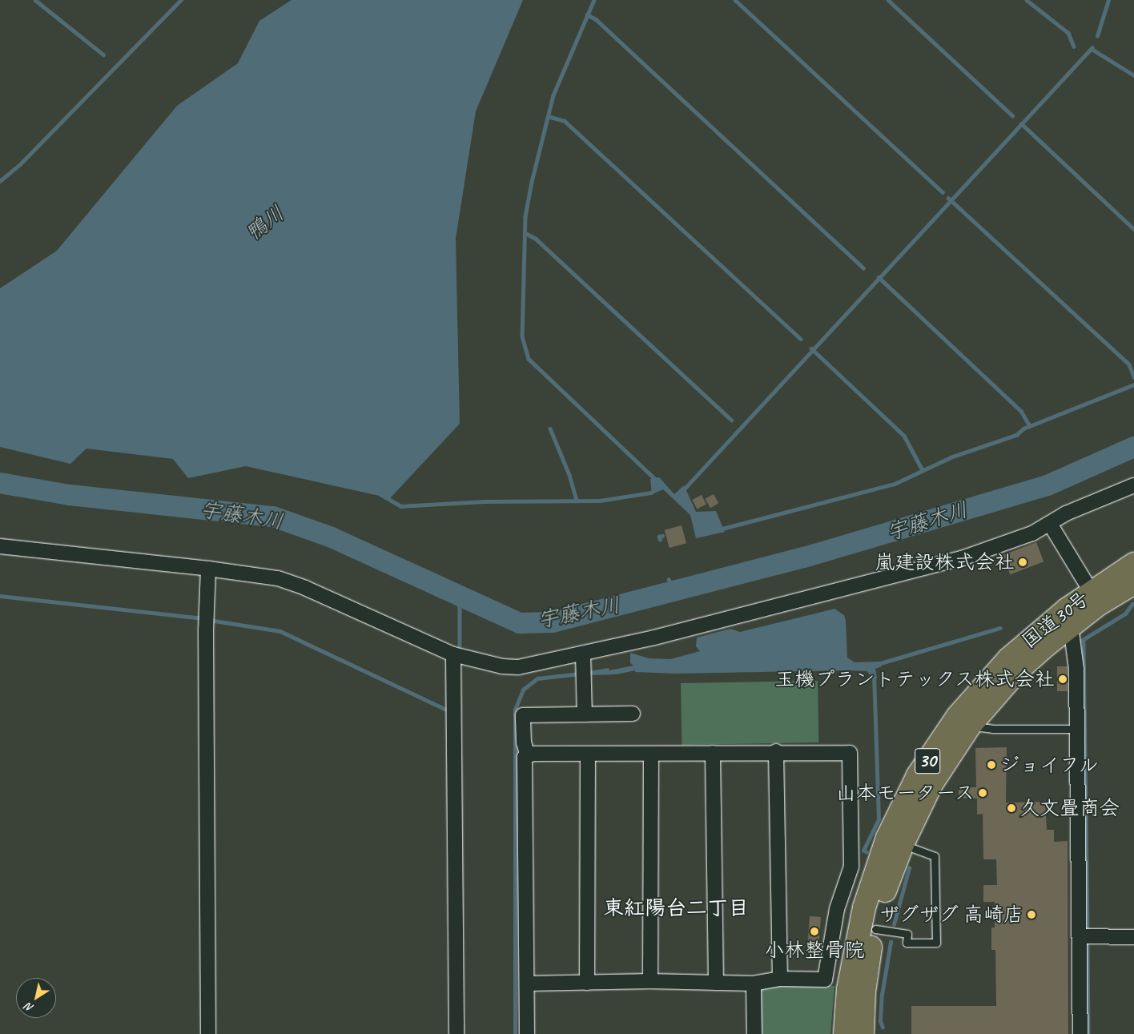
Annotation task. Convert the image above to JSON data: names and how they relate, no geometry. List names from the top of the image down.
{
  "streets": {
    "highway": ["国道30号", "30"]
  },
  "districts": ["東紅陽台二丁目"],
  "water": ["鴨川", "宇藤木川"],
  "places": [
    "嵐建設株式会社",
    "玉機プラントテックス株式会社",
    "ジョイフル",
    "山本モータース",
    "久文畳商会",
    "ザグザグ 高崎店",
    "小林整骨院"
  ],
  "north": "bottom left"
}
